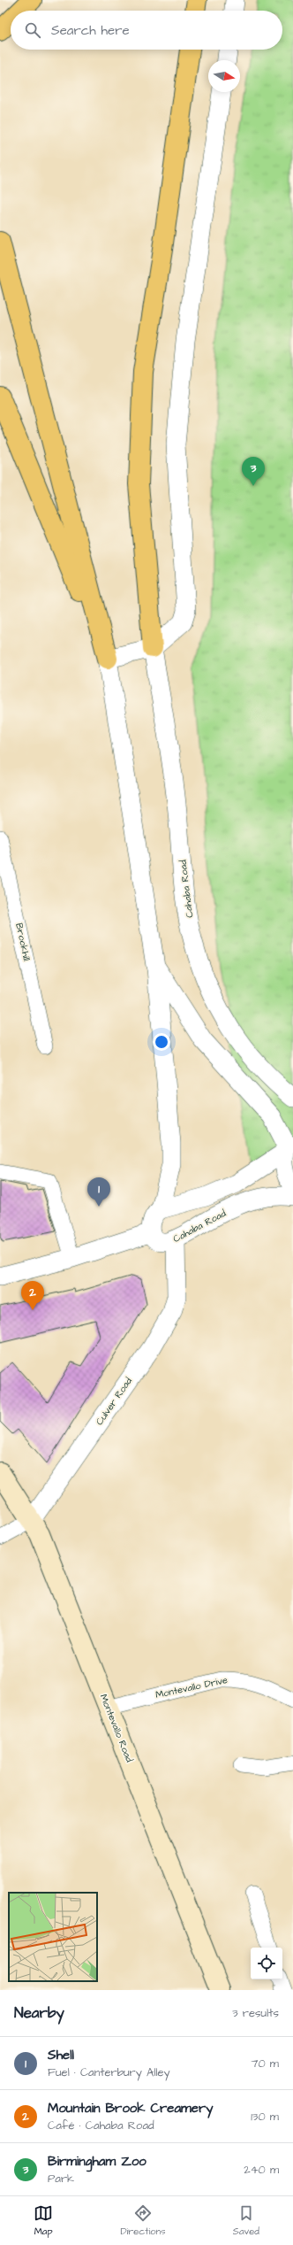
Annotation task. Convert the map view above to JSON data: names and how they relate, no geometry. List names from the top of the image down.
{
  "streets": {
    "main road": ["Montevallo Road"],
    "street": [
      "Cahaba Road",
      "Brookhill",
      "Culver Road",
      "Montevallo Drive"
    ]
  },
  "crossings": [
    ["Cahaba Road", "Culver Road"],
    ["Culver Road", "Montevallo Road"],
    ["Montevallo Drive", "Montevallo Road"]
  ],
  "north": "right",
  "page": {
    "search": "Search here",
    "pins": ["3", "1", "2"],
    "heading": ["Nearby", "3 results"],
    "list": [
      {
        "mark": "1",
        "name": "Shell",
        "note": "Fuel · Canterbury Alley",
        "value": "70 m"
      },
      {
        "mark": "2",
        "name": "Mountain Brook Creamery",
        "note": "Café · Cahaba Road",
        "value": "130 m"
      },
      {
        "mark": "3",
        "name": "Birmingham Zoo",
        "note": "Park",
        "value": "240 m"
      }
    ],
    "nav": ["Map", "Directions", "Saved"]
  }
}
